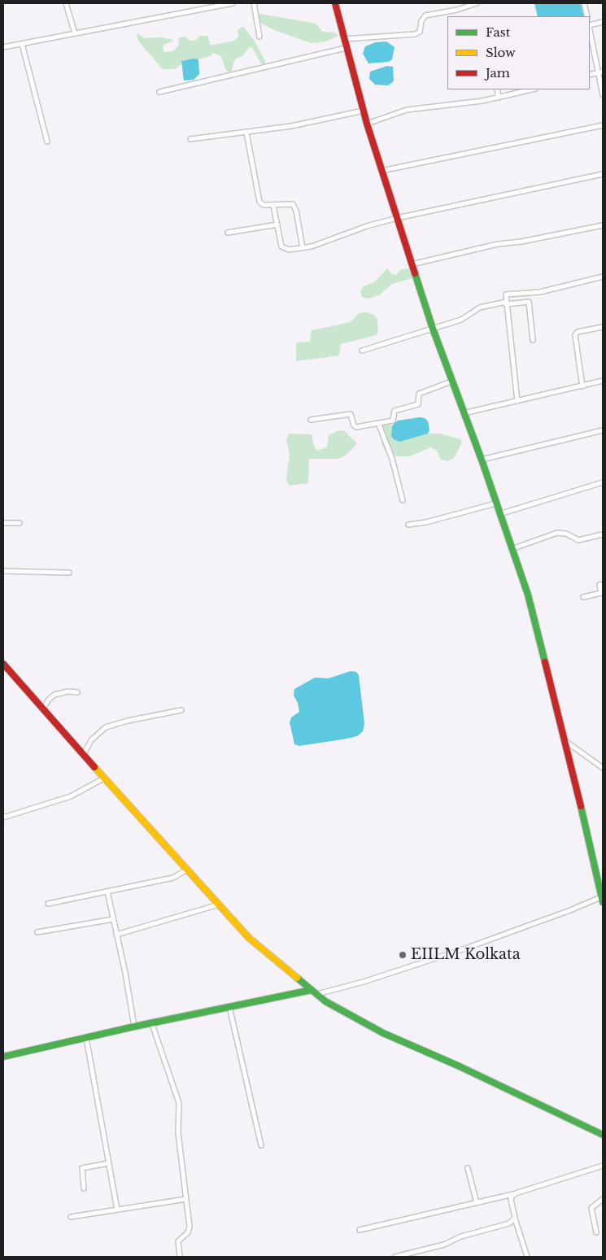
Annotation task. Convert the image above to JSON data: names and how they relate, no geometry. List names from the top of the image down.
{
  "places": ["EIILM Kolkata"],
  "legend": ["Fast", "Slow", "Jam"]
}
